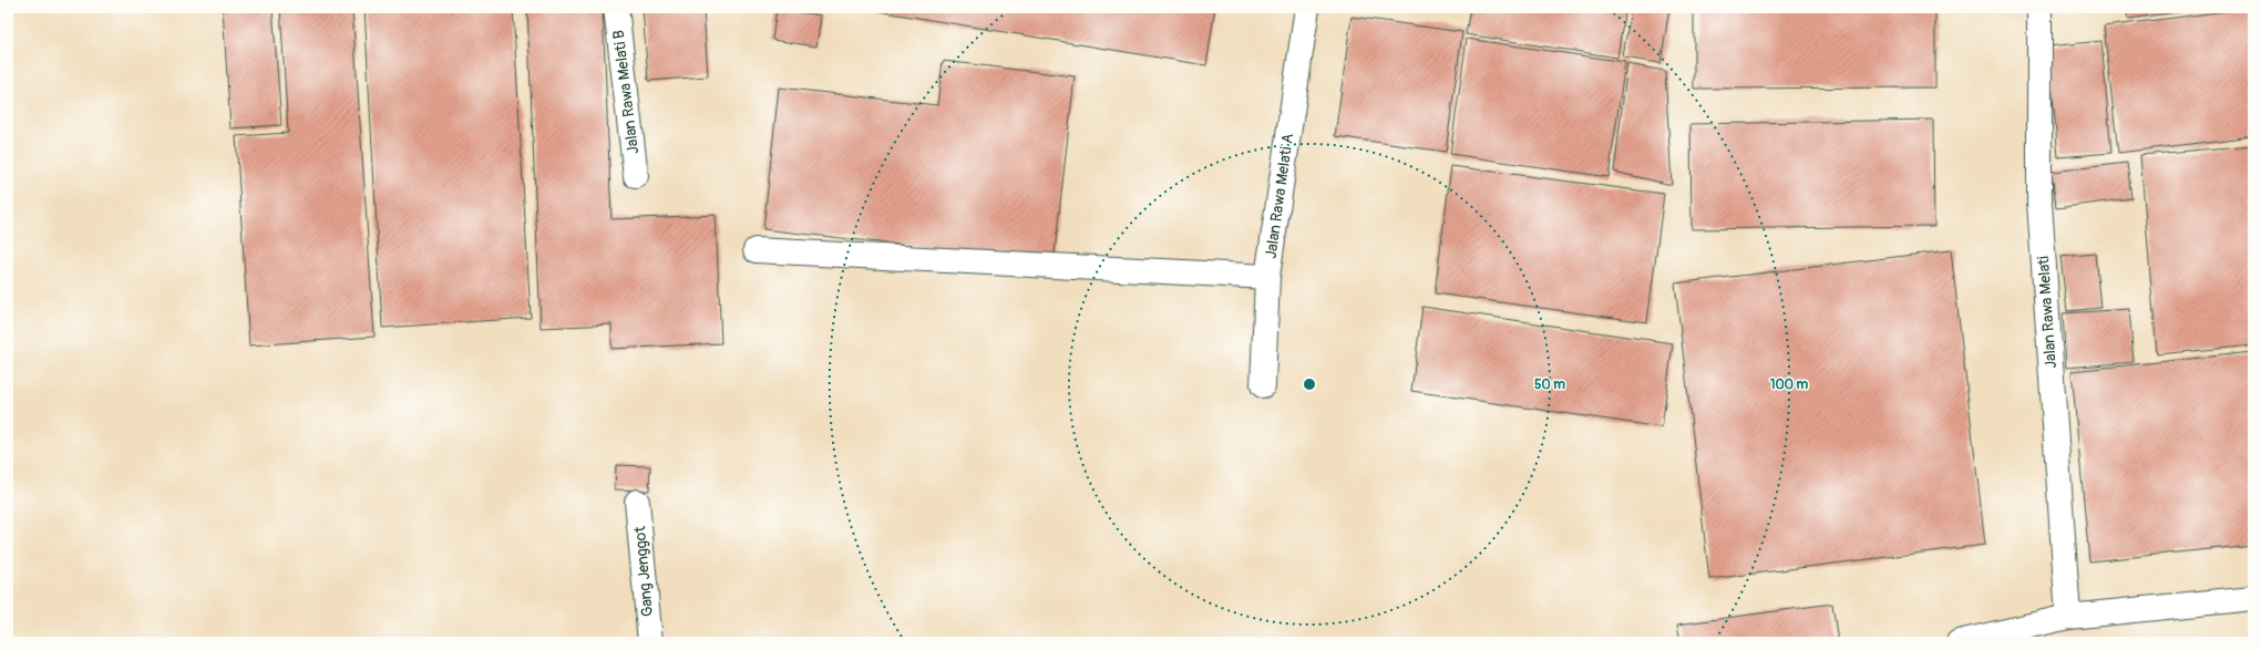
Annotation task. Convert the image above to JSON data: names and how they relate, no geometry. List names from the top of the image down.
{
  "streets": {
    "street": [
      "Jalan Rawa Melati B",
      "Jalan Rawa Melati A",
      "Jalan Rawa Melati",
      "Gang Jenggot"
    ]
  },
  "rings": ["50 m", "100 m"]
}
